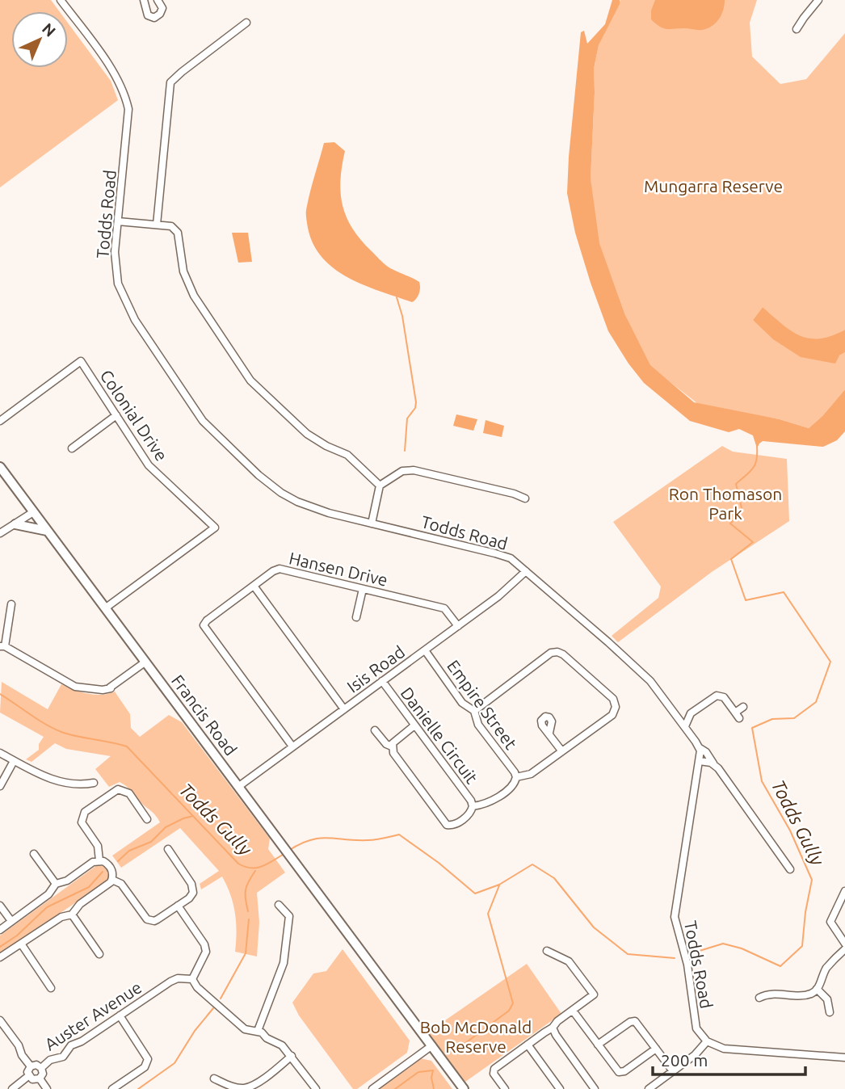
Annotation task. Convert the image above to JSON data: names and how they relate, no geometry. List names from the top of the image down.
{
  "streets": {
    "main road": ["Francis Road"],
    "street": [
      "Todds Road",
      "Colonial Drive",
      "Hansen Drive",
      "Isis Road",
      "Empire Street",
      "Danielle Circuit",
      "Auster Avenue"
    ]
  },
  "crossings": [
    ["Todds Road", "Isis Road"],
    ["Colonial Drive", "Francis Road"],
    ["Hansen Drive", "Isis Road"],
    ["Isis Road", "Empire Street"],
    ["Isis Road", "Francis Road"],
    ["Isis Road", "Danielle Circuit"]
  ],
  "water": ["Todds Gully"],
  "parks": ["Mungarra Reserve", "Ron Thomason Park", "Bob McDonald Reserve"],
  "scale_bar": "200 m",
  "north": "top right"
}
